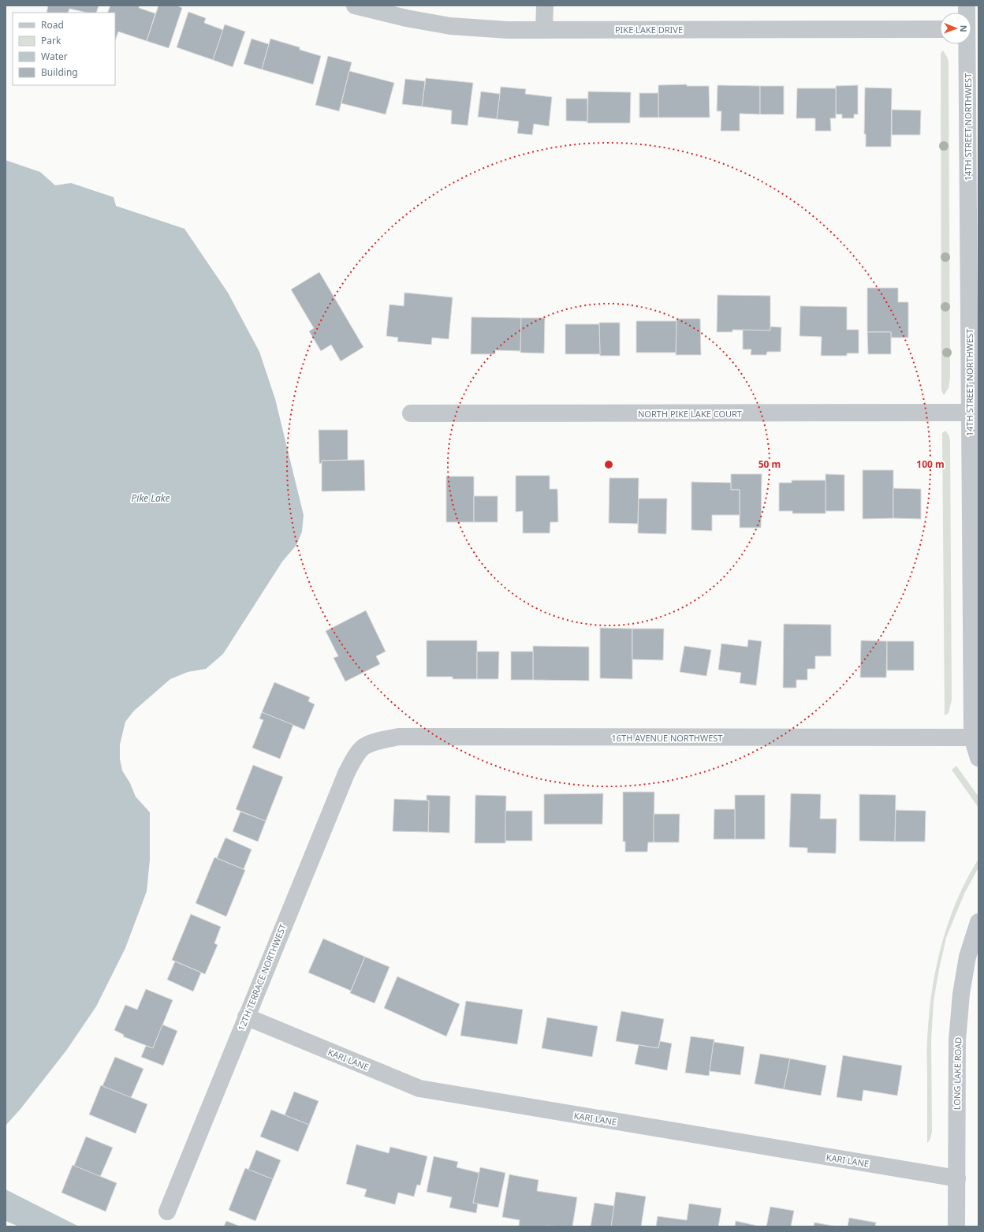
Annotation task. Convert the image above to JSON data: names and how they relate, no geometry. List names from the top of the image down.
{
  "streets": {
    "street": [
      "PIKE LAKE DRIVE",
      "14TH STREET NORTHWEST",
      "NORTH PIKE LAKE COURT",
      "16TH AVENUE NORTHWEST",
      "12TH TERRACE NORTHWEST",
      "KARI LANE",
      "LONG LAKE ROAD"
    ]
  },
  "crossings": [
    ["14TH STREET NORTHWEST", "NORTH PIKE LAKE COURT"],
    ["14TH STREET NORTHWEST", "16TH AVENUE NORTHWEST"],
    ["16TH AVENUE NORTHWEST", "12TH TERRACE NORTHWEST"],
    ["12TH TERRACE NORTHWEST", "KARI LANE"],
    ["KARI LANE", "LONG LAKE ROAD"]
  ],
  "water": ["Pike Lake"],
  "legend": [
    "Road",
    "Park",
    "Water",
    "Building"
  ],
  "north": "right",
  "rings": ["50 m", "100 m"]
}
